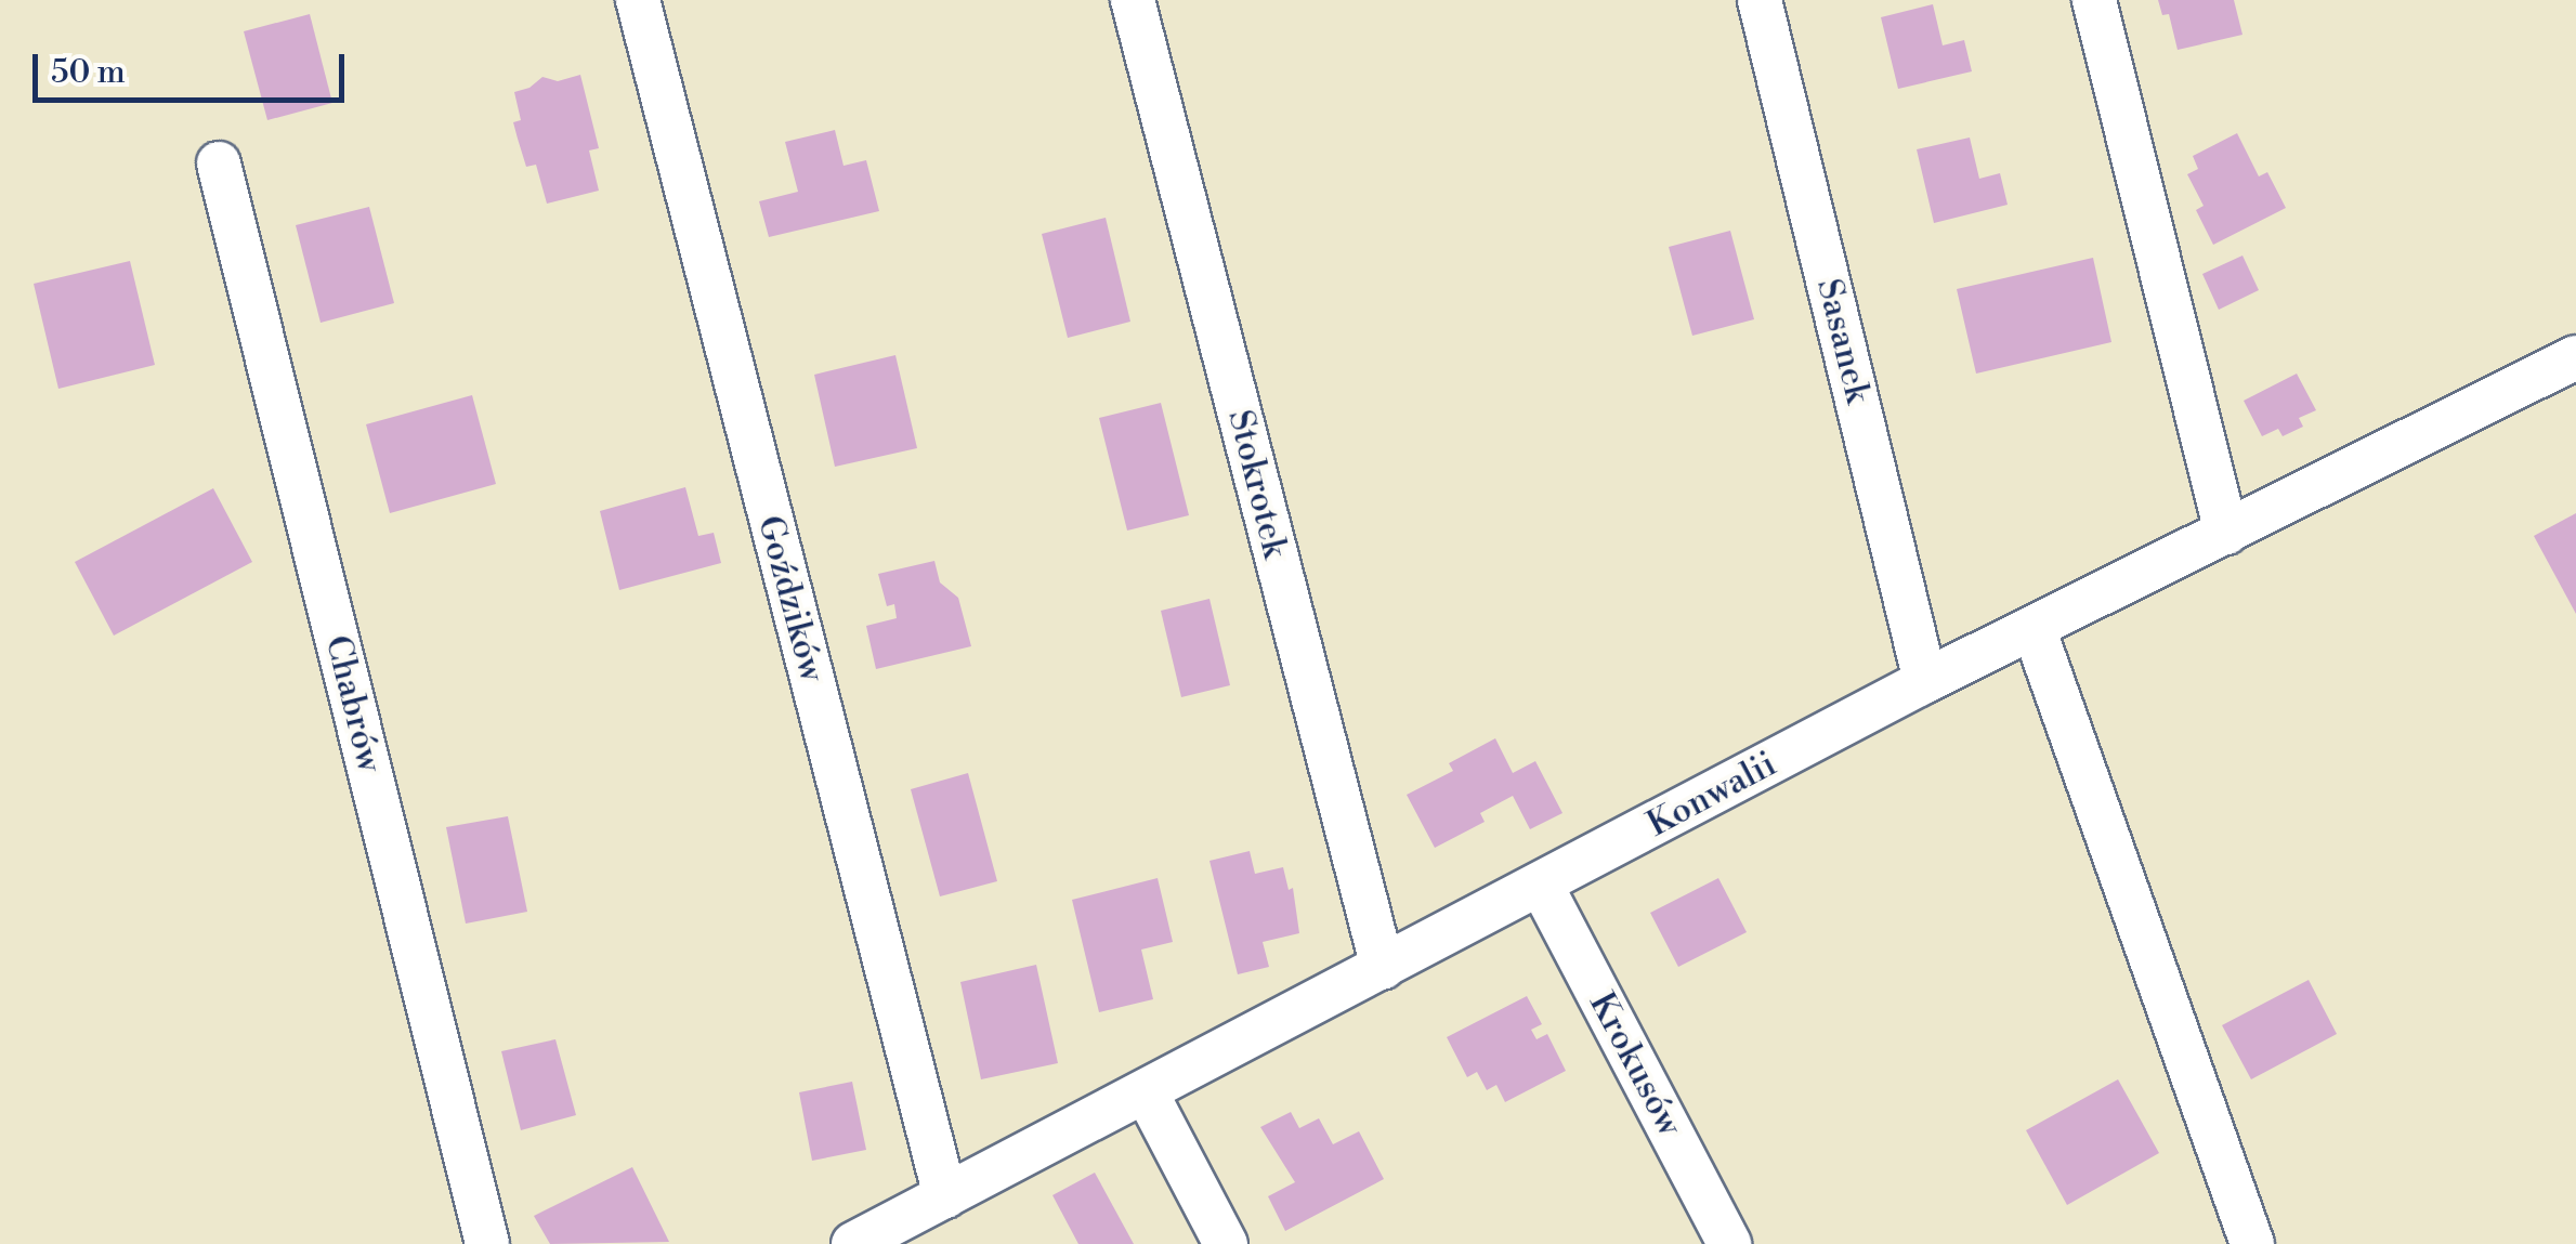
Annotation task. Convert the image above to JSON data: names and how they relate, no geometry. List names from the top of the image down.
{
  "streets": {
    "street": [
      "Sasanek",
      "Stokrotek",
      "Goździków",
      "Chabrów",
      "Konwalii",
      "Krokusów"
    ]
  },
  "crossings": [
    ["Sasanek", "Konwalii"],
    ["Stokrotek", "Konwalii"],
    ["Goździków", "Konwalii"],
    ["Konwalii", "Krokusów"]
  ],
  "scale_bar": "50 m"
}
